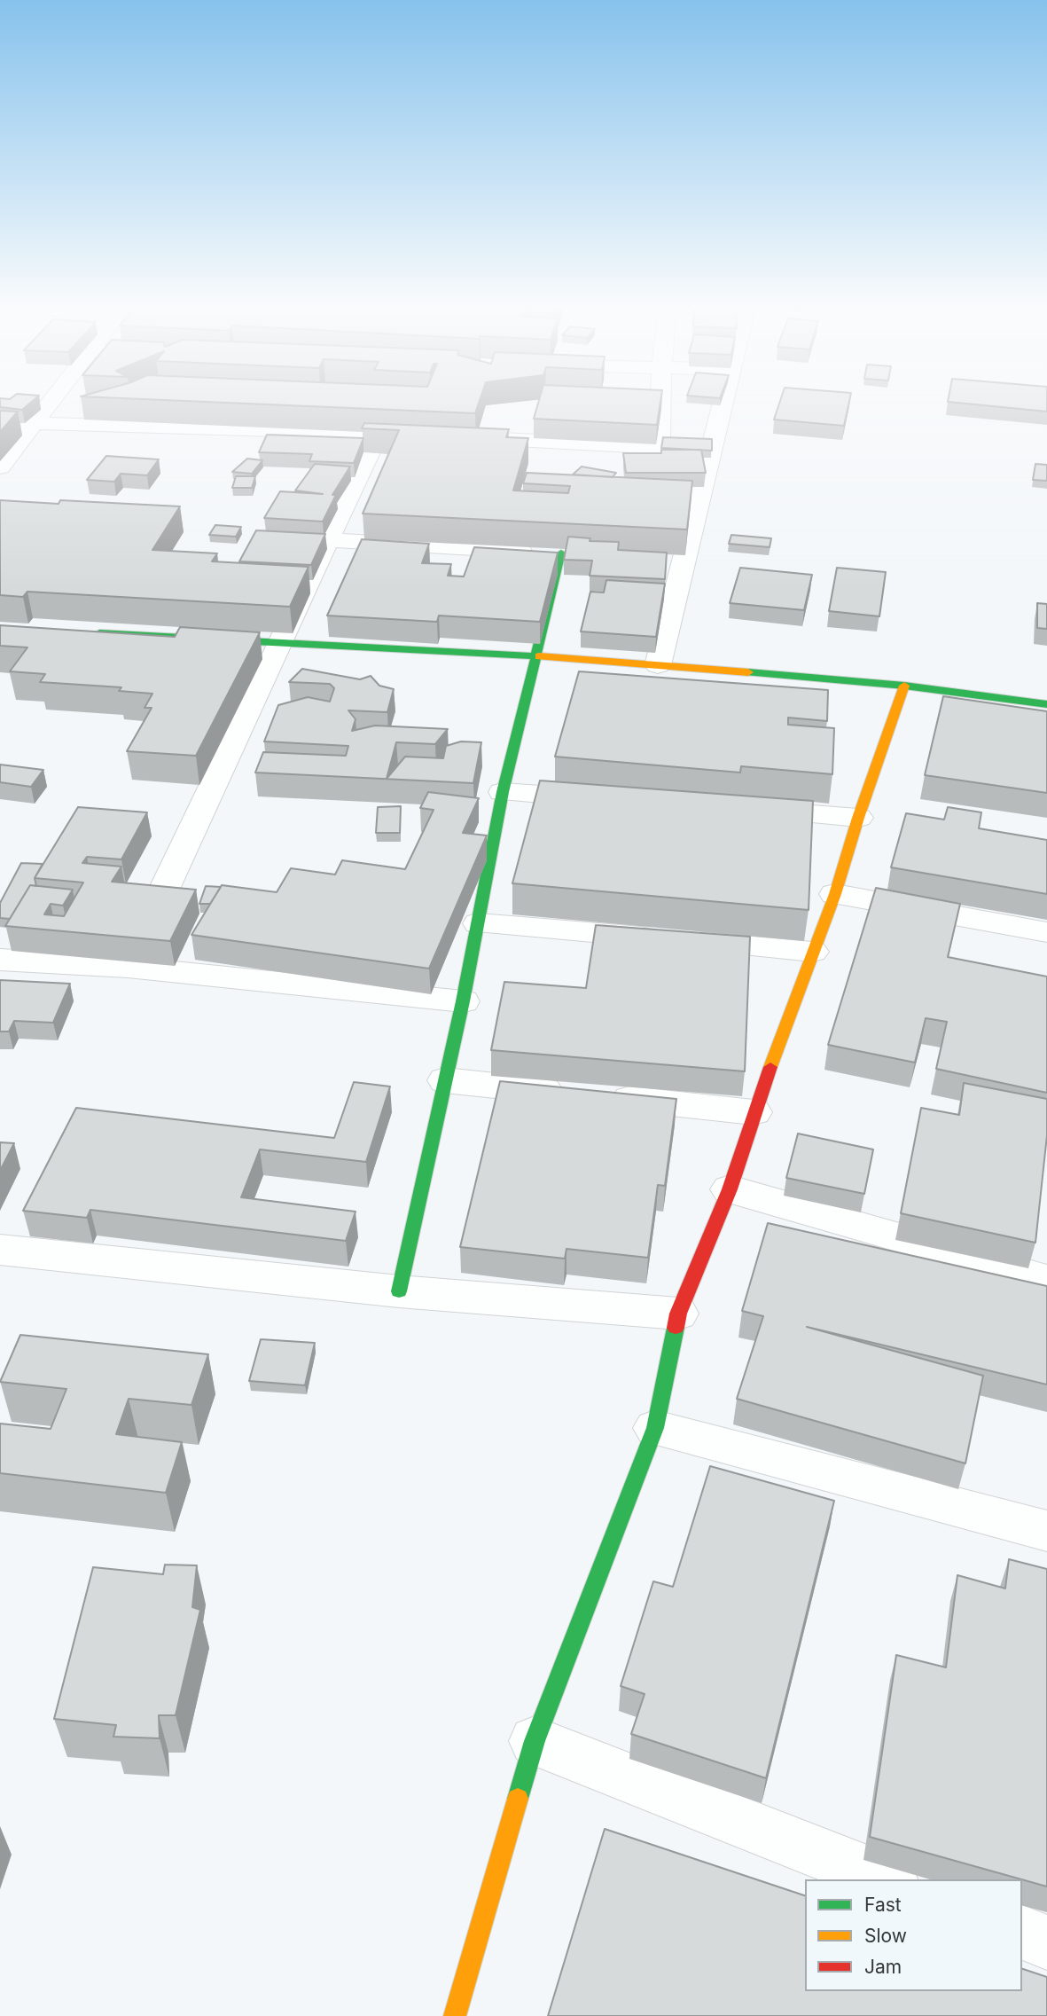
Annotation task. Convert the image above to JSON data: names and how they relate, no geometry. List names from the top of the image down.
{
  "legend": ["Fast", "Slow", "Jam"]
}
